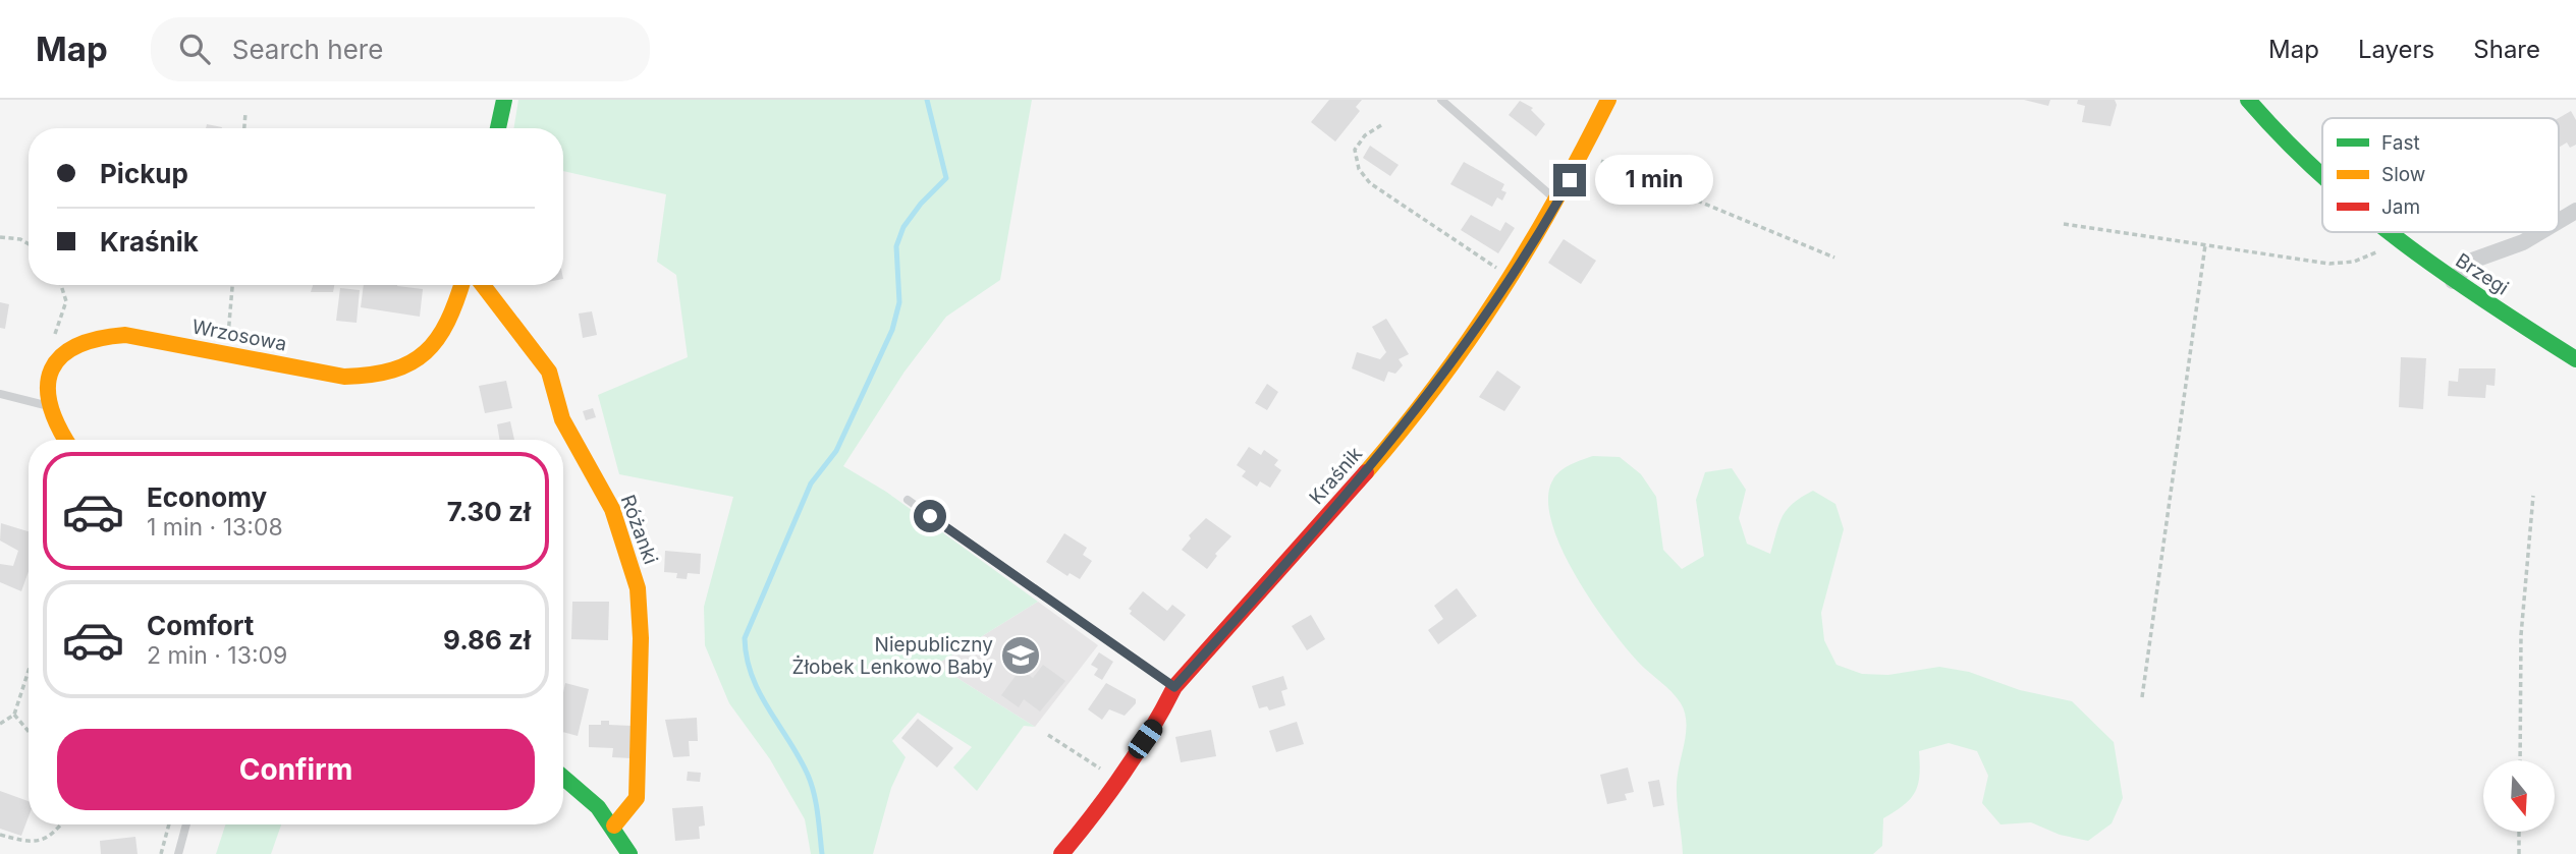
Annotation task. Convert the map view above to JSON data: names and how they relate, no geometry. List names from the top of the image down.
{
  "streets": {
    "street": [
      "Brzegi",
      "Wrzosowa",
      "Kraśnik",
      "Różanki"
    ]
  },
  "places": {
    "school or university": ["Niepubliczny Żłobek Lenkowo Baby"]
  },
  "legend": ["Fast", "Slow", "Jam"],
  "north": "bottom",
  "page": {
    "header": "Map",
    "search": "Search here",
    "nav": ["Map", "Layers", "Share"],
    "banner": ["Pickup", "Kraśnik"],
    "bubble": "1 min",
    "list": [
      {
        "name": "Economy",
        "note": "1 min · 13:08",
        "value": "7.30 zł"
      },
      {
        "name": "Comfort",
        "note": "2 min · 13:09",
        "value": "9.86 zł"
      }
    ],
    "buttons": "Confirm"
  }
}
